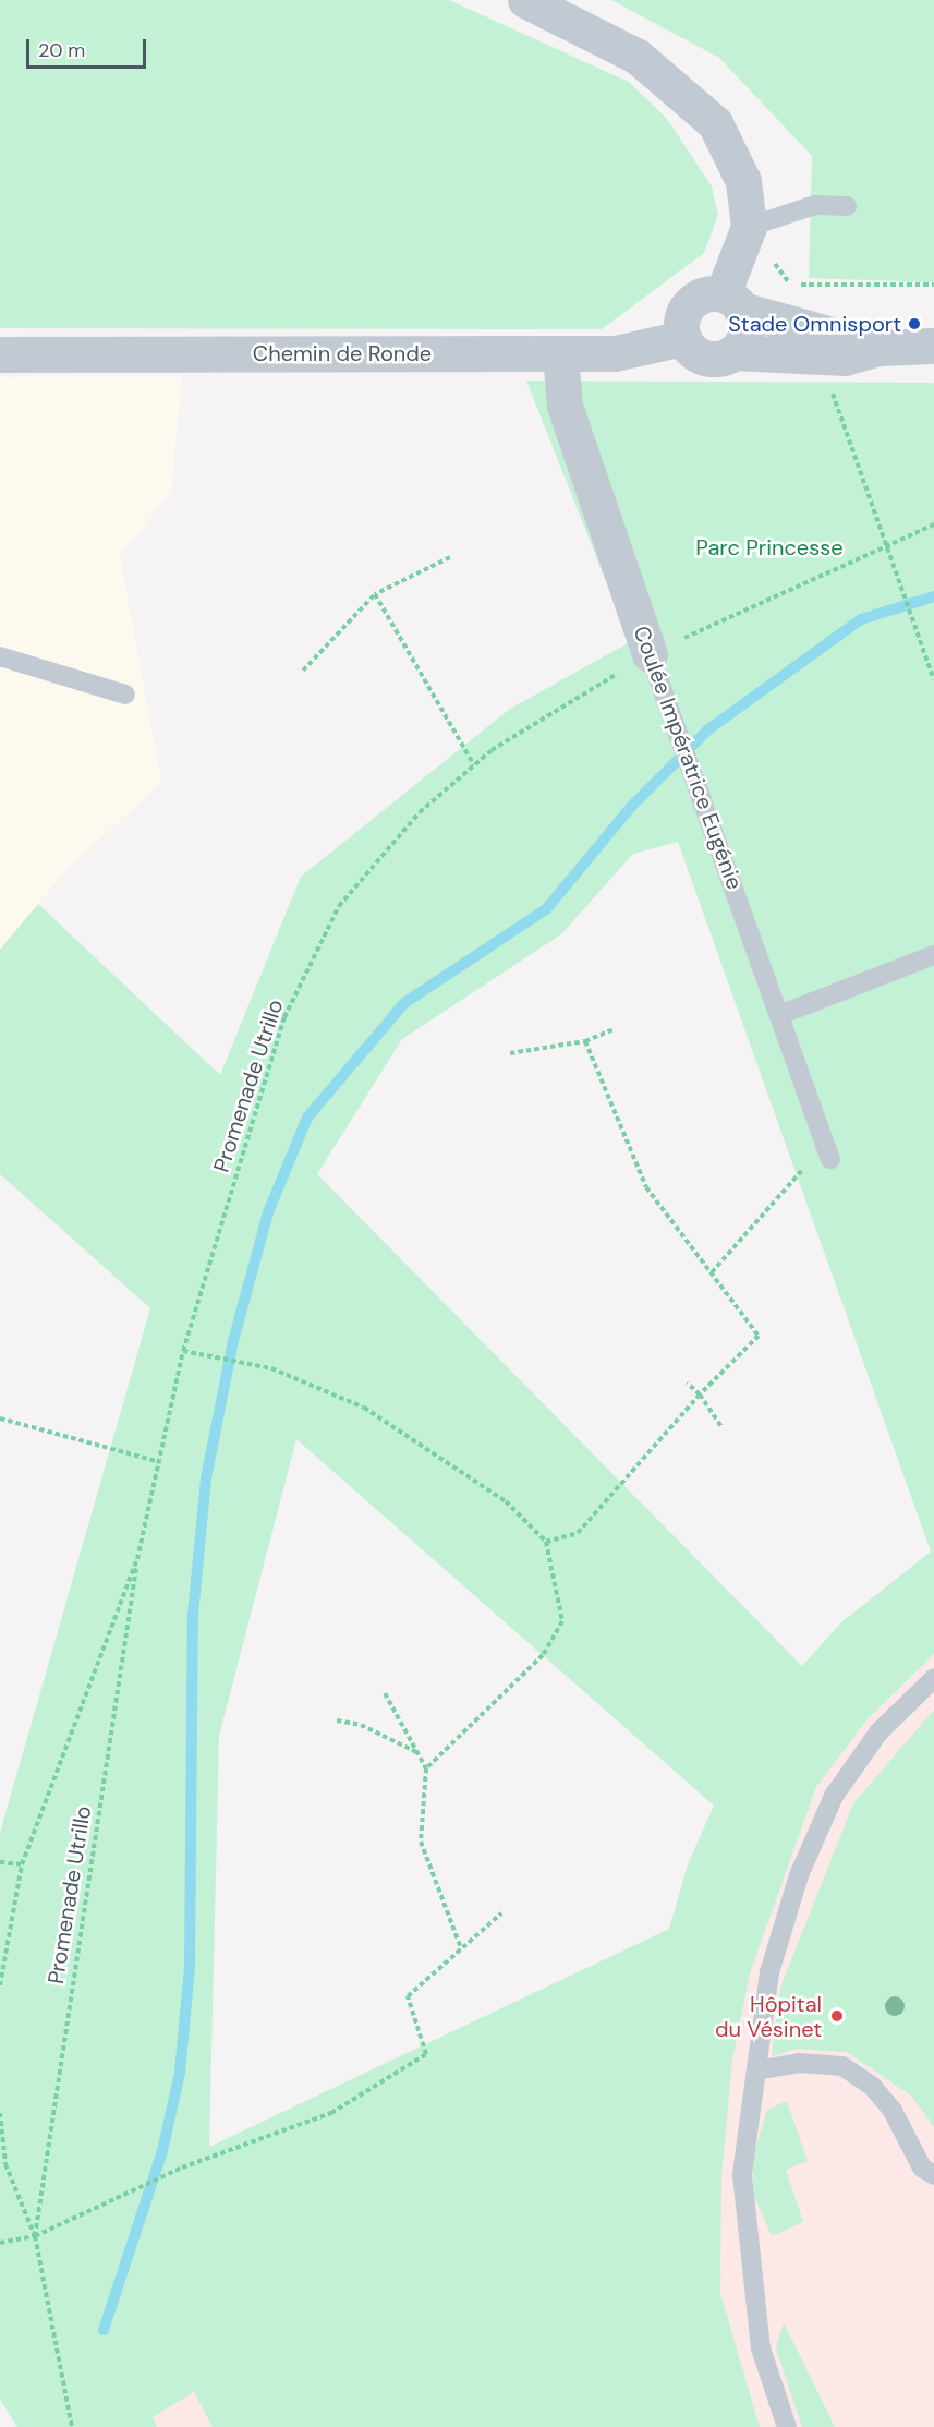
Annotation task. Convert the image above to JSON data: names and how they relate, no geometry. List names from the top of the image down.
{
  "streets": {
    "street": ["Chemin de Ronde", "Coulée Impératrice Eugénie"],
    "path": ["Promenade Utrillo"]
  },
  "crossings": [
    ["Chemin de Ronde", "Coulée Impératrice Eugénie"],
    ["Coulée Impératrice Eugénie", "Promenade Utrillo"]
  ],
  "parks": ["Parc Princesse"],
  "places": ["Stade Omnisport", "Hôpital du Vésinet"],
  "scale_bar": "20 m"
}
